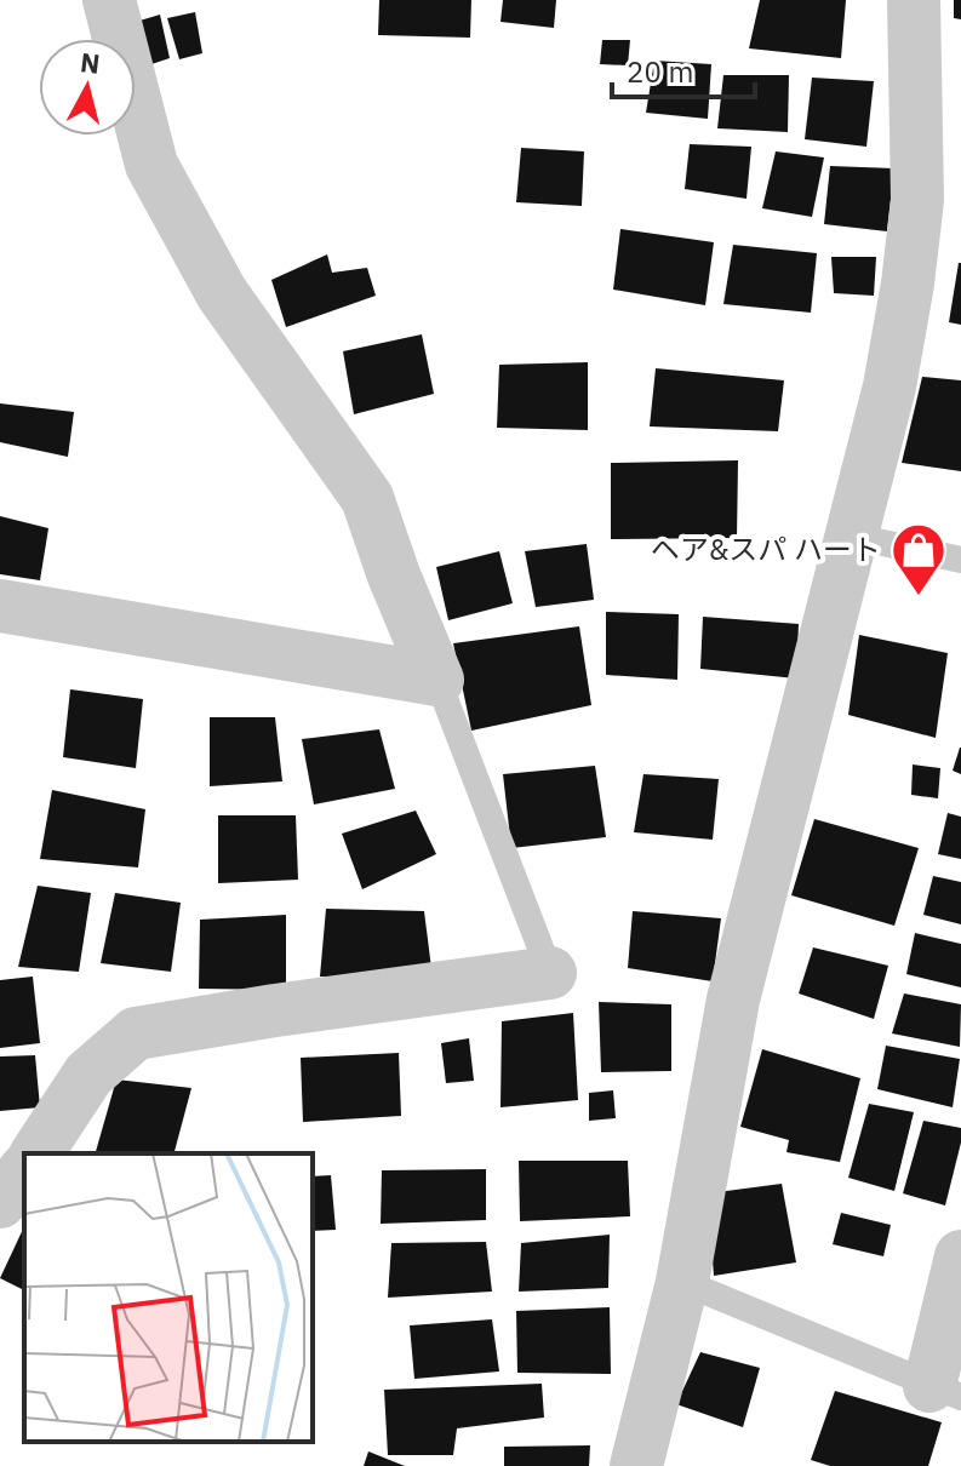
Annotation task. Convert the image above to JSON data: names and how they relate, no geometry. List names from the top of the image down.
{
  "places": {
    "shop": ["ヘア&スパ ハート"]
  },
  "scale_bar": "20 m",
  "north": "top"
}
